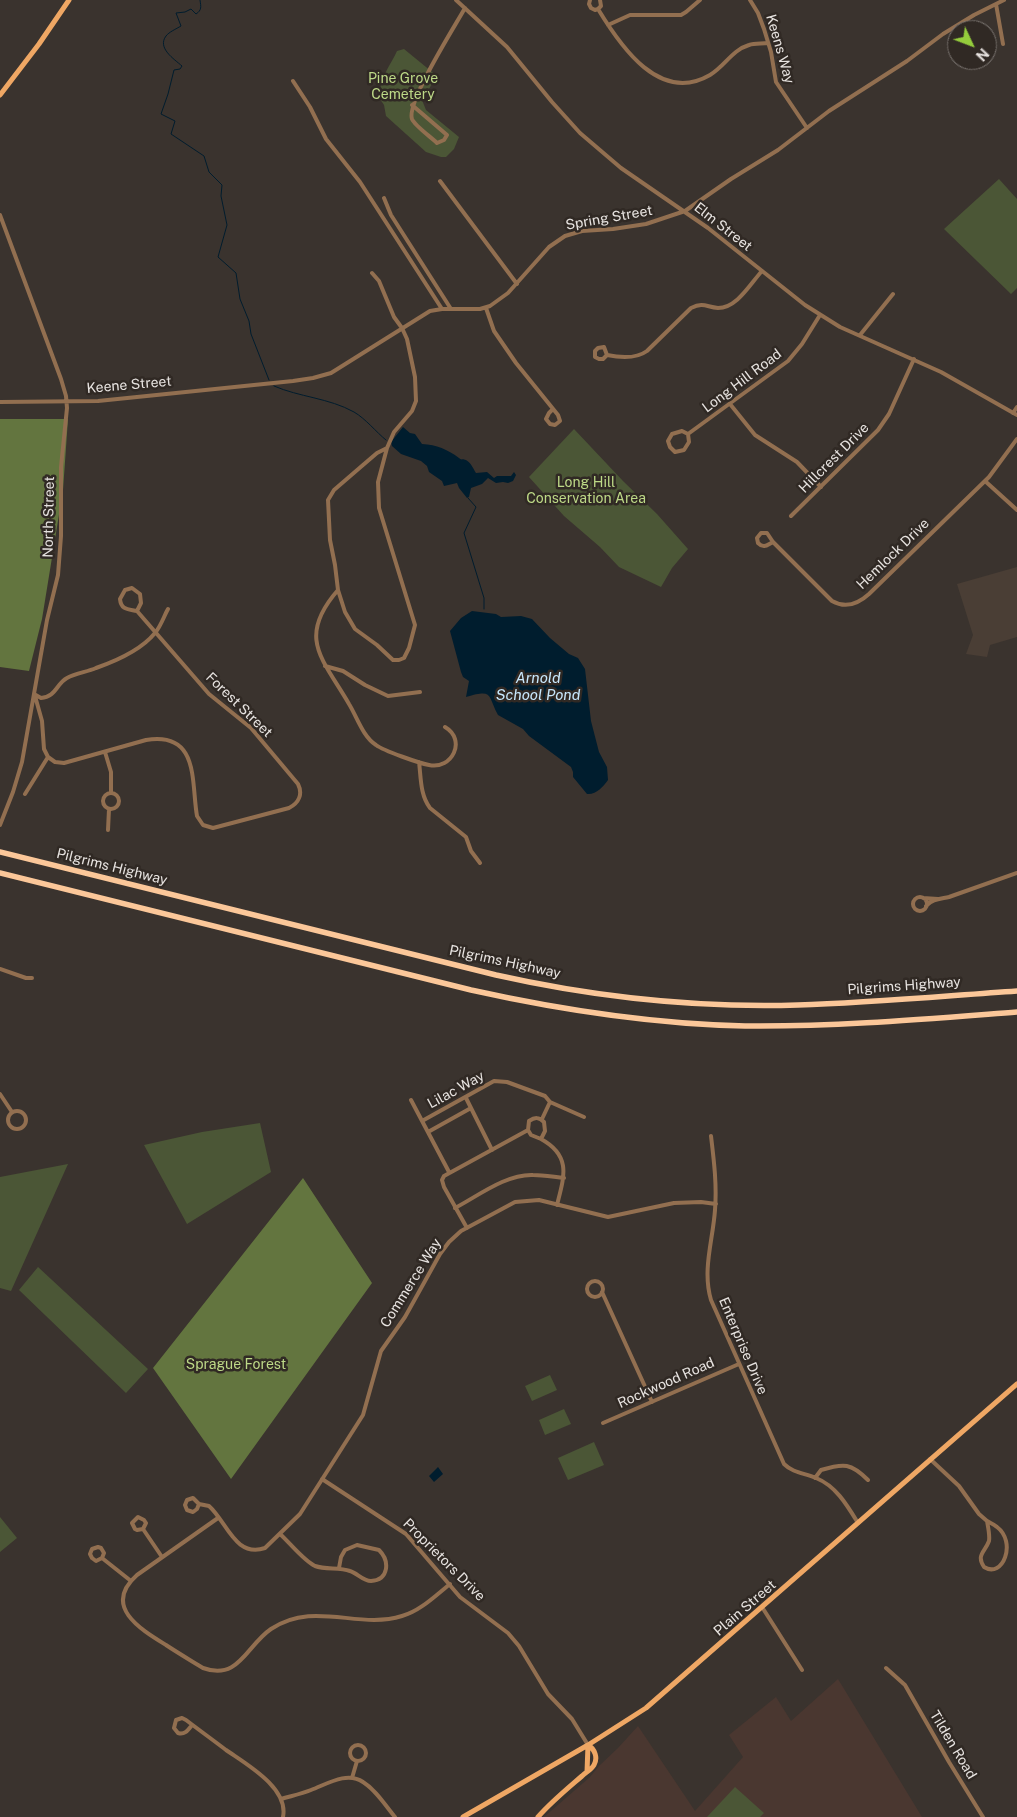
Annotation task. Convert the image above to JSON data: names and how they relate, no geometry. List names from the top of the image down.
{
  "streets": {
    "highway": ["Pilgrims Highway"],
    "main road": ["Plain Street"],
    "street": [
      "Keens Way",
      "Spring Street",
      "Elm Street",
      "Long Hill Road",
      "Keene Street",
      "Hillcrest Drive",
      "North Street",
      "Hemlock Drive",
      "Forest Street",
      "Lilac Way",
      "Commerce Way",
      "Enterprise Drive",
      "Rockwood Road",
      "Proprietors Drive",
      "Tilden Road"
    ]
  },
  "crossings": [
    ["Keens Way", "Spring Street"],
    ["Spring Street", "Elm Street"],
    ["Elm Street", "Long Hill Road"],
    ["Elm Street", "Hillcrest Drive"],
    ["Keene Street", "North Street"],
    ["Commerce Way", "Enterprise Drive"],
    ["Commerce Way", "Proprietors Drive"],
    ["Enterprise Drive", "Rockwood Road"],
    ["Enterprise Drive", "Plain Street"],
    ["Proprietors Drive", "Plain Street"]
  ],
  "water": ["Arnold School Pond"],
  "parks": ["Pine Grove Cemetery", "Long Hill Conservation Area", "Sprague Forest"],
  "north": "bottom right"
}
